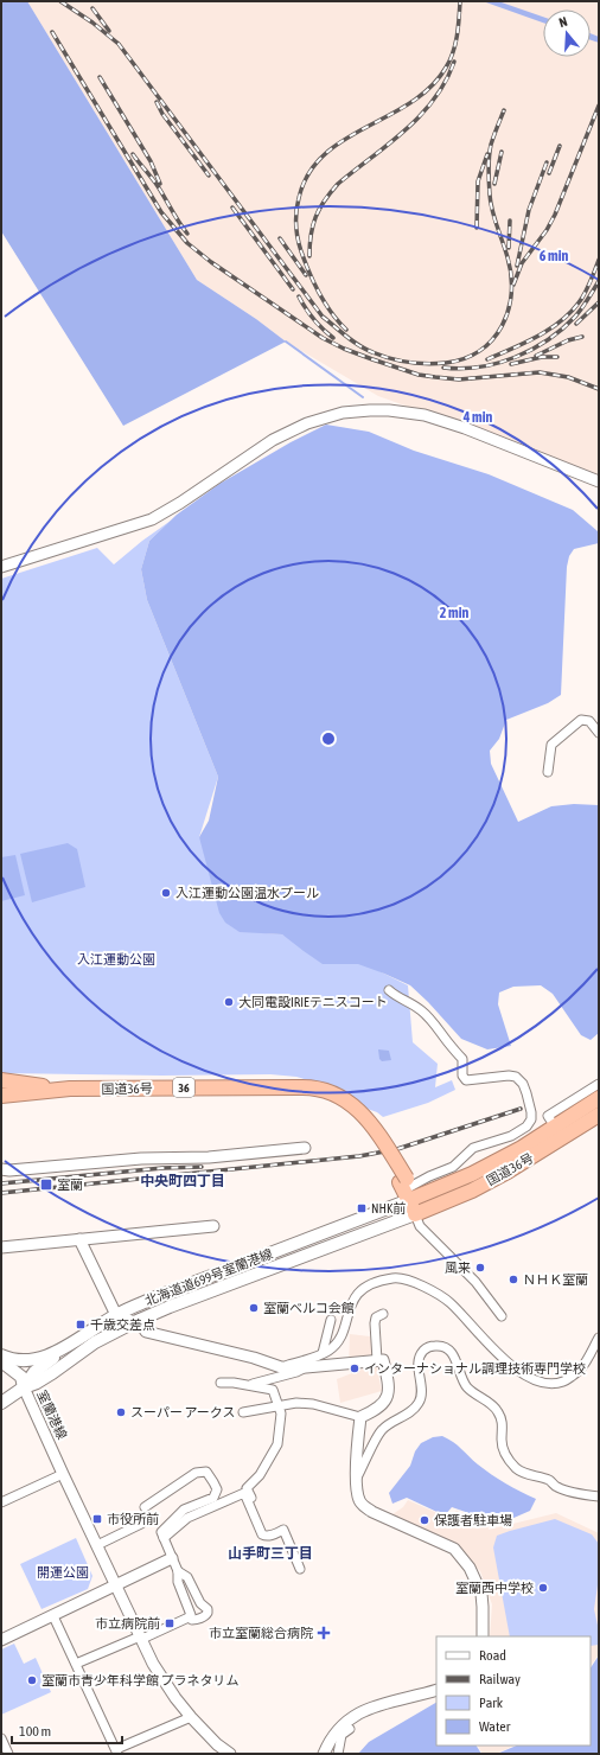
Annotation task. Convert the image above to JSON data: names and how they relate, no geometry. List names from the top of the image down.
{
  "streets": {
    "highway": ["36", "国道36号"],
    "main road": ["北海道道699号室蘭港線"],
    "street": ["室蘭港線"]
  },
  "crossings": [
    ["国道36号", "北海道道699号室蘭港線"],
    ["北海道道699号室蘭港線", "室蘭港線"]
  ],
  "districts": ["中央町四丁目", "山手町三丁目"],
  "parks": ["入江運動公園", "開運公園"],
  "places": {
    "other": [
      "入江運動公園温水プール",
      "大同電設IRIEテニスコート",
      "風来",
      "ＮＨＫ室蘭",
      "室蘭ベルコ会館",
      "インターナショナル調理技術専門学校",
      "スーパー アークス",
      "保護者駐車場",
      "室蘭西中学校",
      "室蘭市青少年科学館 プラネタリム"
    ],
    "transit": [
      "室蘭",
      "NHK前",
      "千歳交差点",
      "市役所前",
      "市立病院前"
    ],
    "health": ["市立室蘭総合病院"]
  },
  "legend": [
    "Road",
    "Railway",
    "Park",
    "Water"
  ],
  "scale_bar": "100 m",
  "north": "top",
  "rings": ["6 min", "4 min", "2 min"]
}
